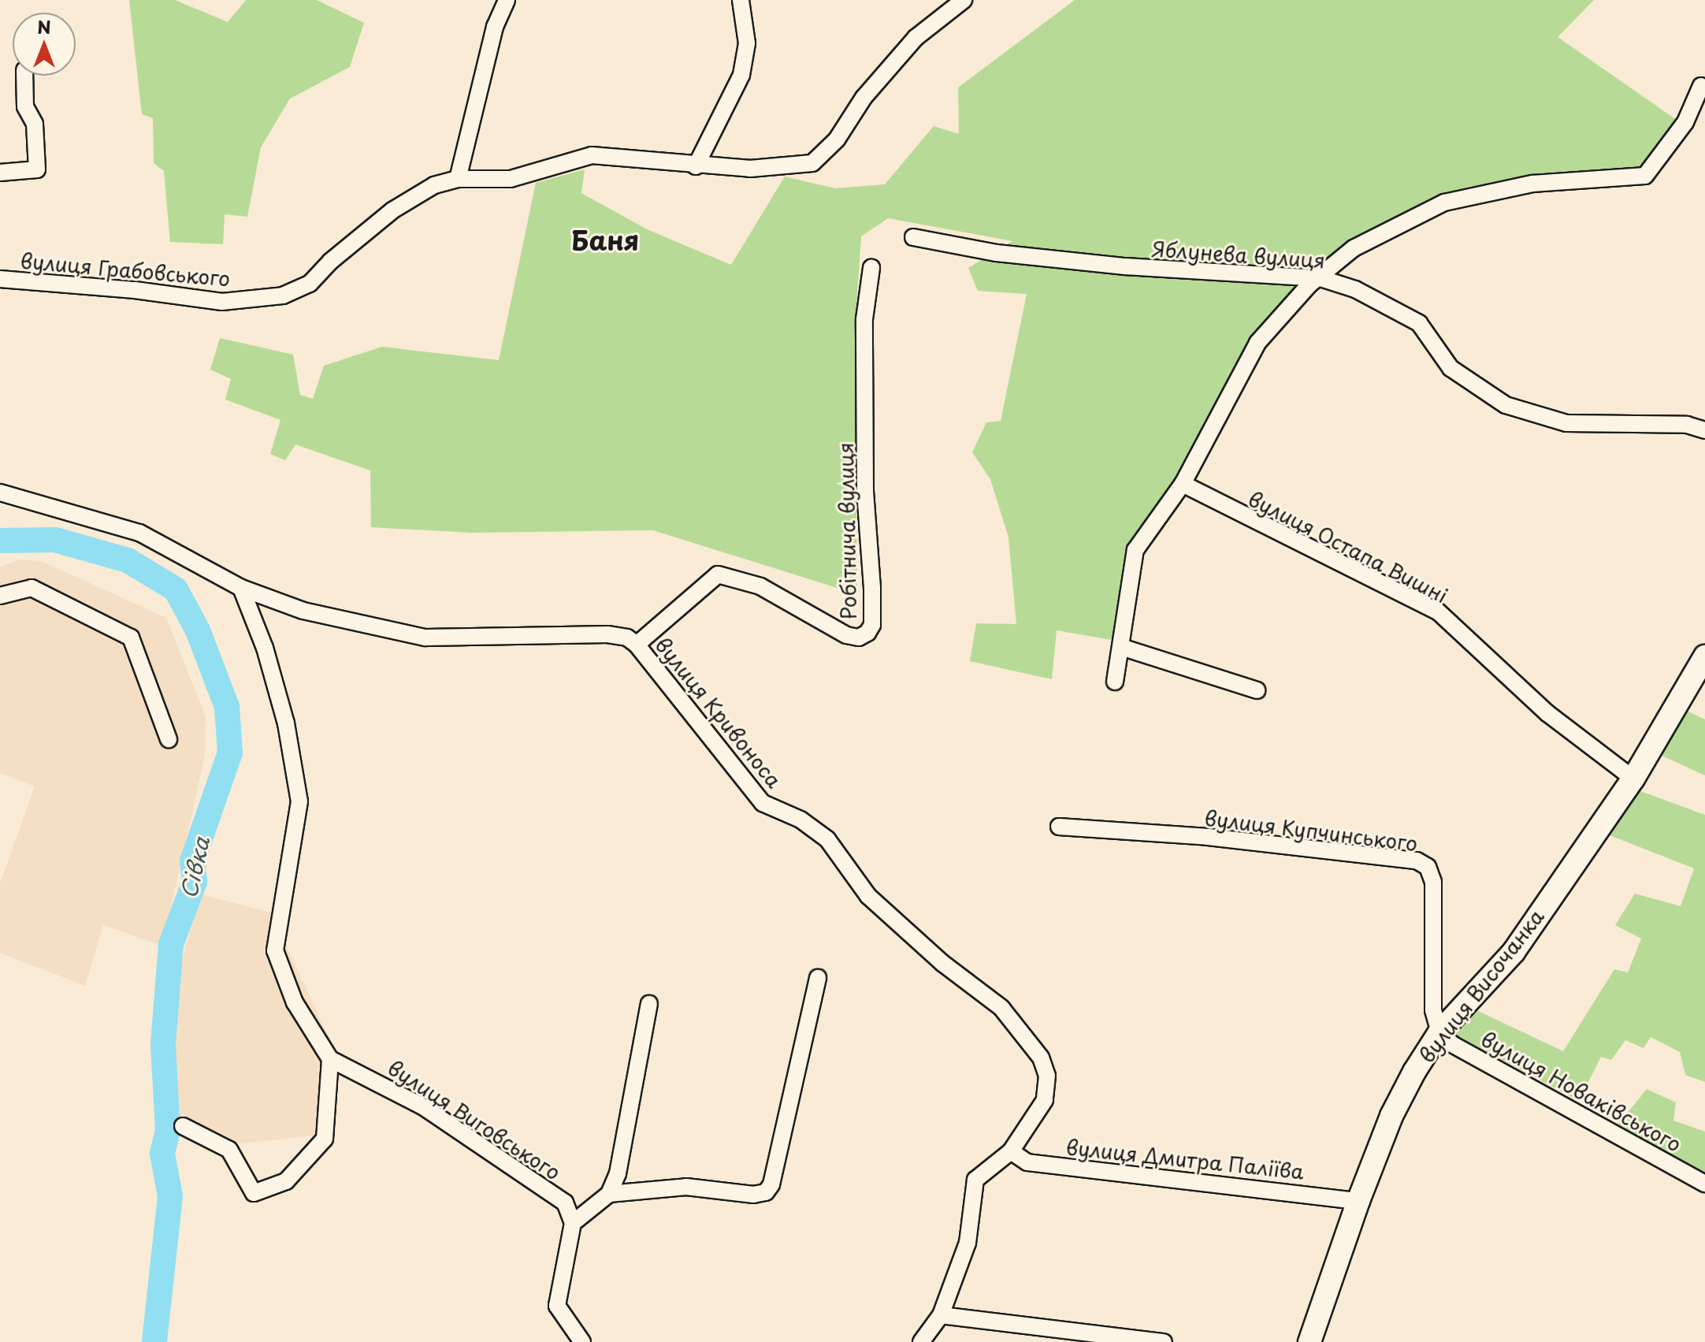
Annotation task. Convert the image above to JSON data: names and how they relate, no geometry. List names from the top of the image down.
{
  "streets": {
    "street": [
      "Яблунева вулиця",
      "вулиця Грабовського",
      "Робітнича вулиця",
      "вулиця Остапа Вишні",
      "вулиця Кривоноса",
      "вулиця Купчинського",
      "вулиця Височанка",
      "вулиця Новаківського",
      "вулиця Виговського",
      "вулиця Дмитра Паліїва"
    ]
  },
  "crossings": [
    ["Робітнича вулиця", "вулиця Кривоноса"],
    ["вулиця Остапа Вишні", "вулиця Височанка"],
    ["вулиця Кривоноса", "вулиця Дмитра Паліїва"],
    ["вулиця Купчинського", "вулиця Височанка"],
    ["вулиця Купчинського", "вулиця Новаківського"],
    ["вулиця Височанка", "вулиця Новаківського"],
    ["вулиця Височанка", "вулиця Дмитра Паліїва"]
  ],
  "districts": ["Баня"],
  "water": ["Сівка"],
  "north": "top"
}
